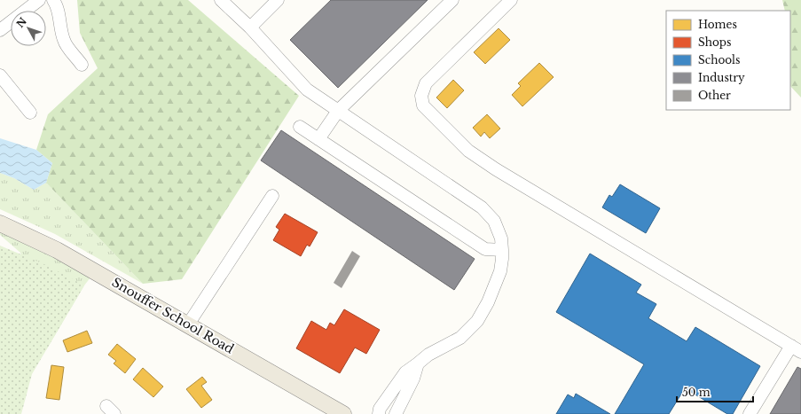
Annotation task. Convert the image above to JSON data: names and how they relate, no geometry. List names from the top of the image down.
{
  "streets": {
    "main road": ["Snouffer School Road"]
  },
  "legend": [
    "Homes",
    "Shops",
    "Schools",
    "Industry",
    "Other"
  ],
  "scale_bar": "50 m",
  "north": "top left"
}
